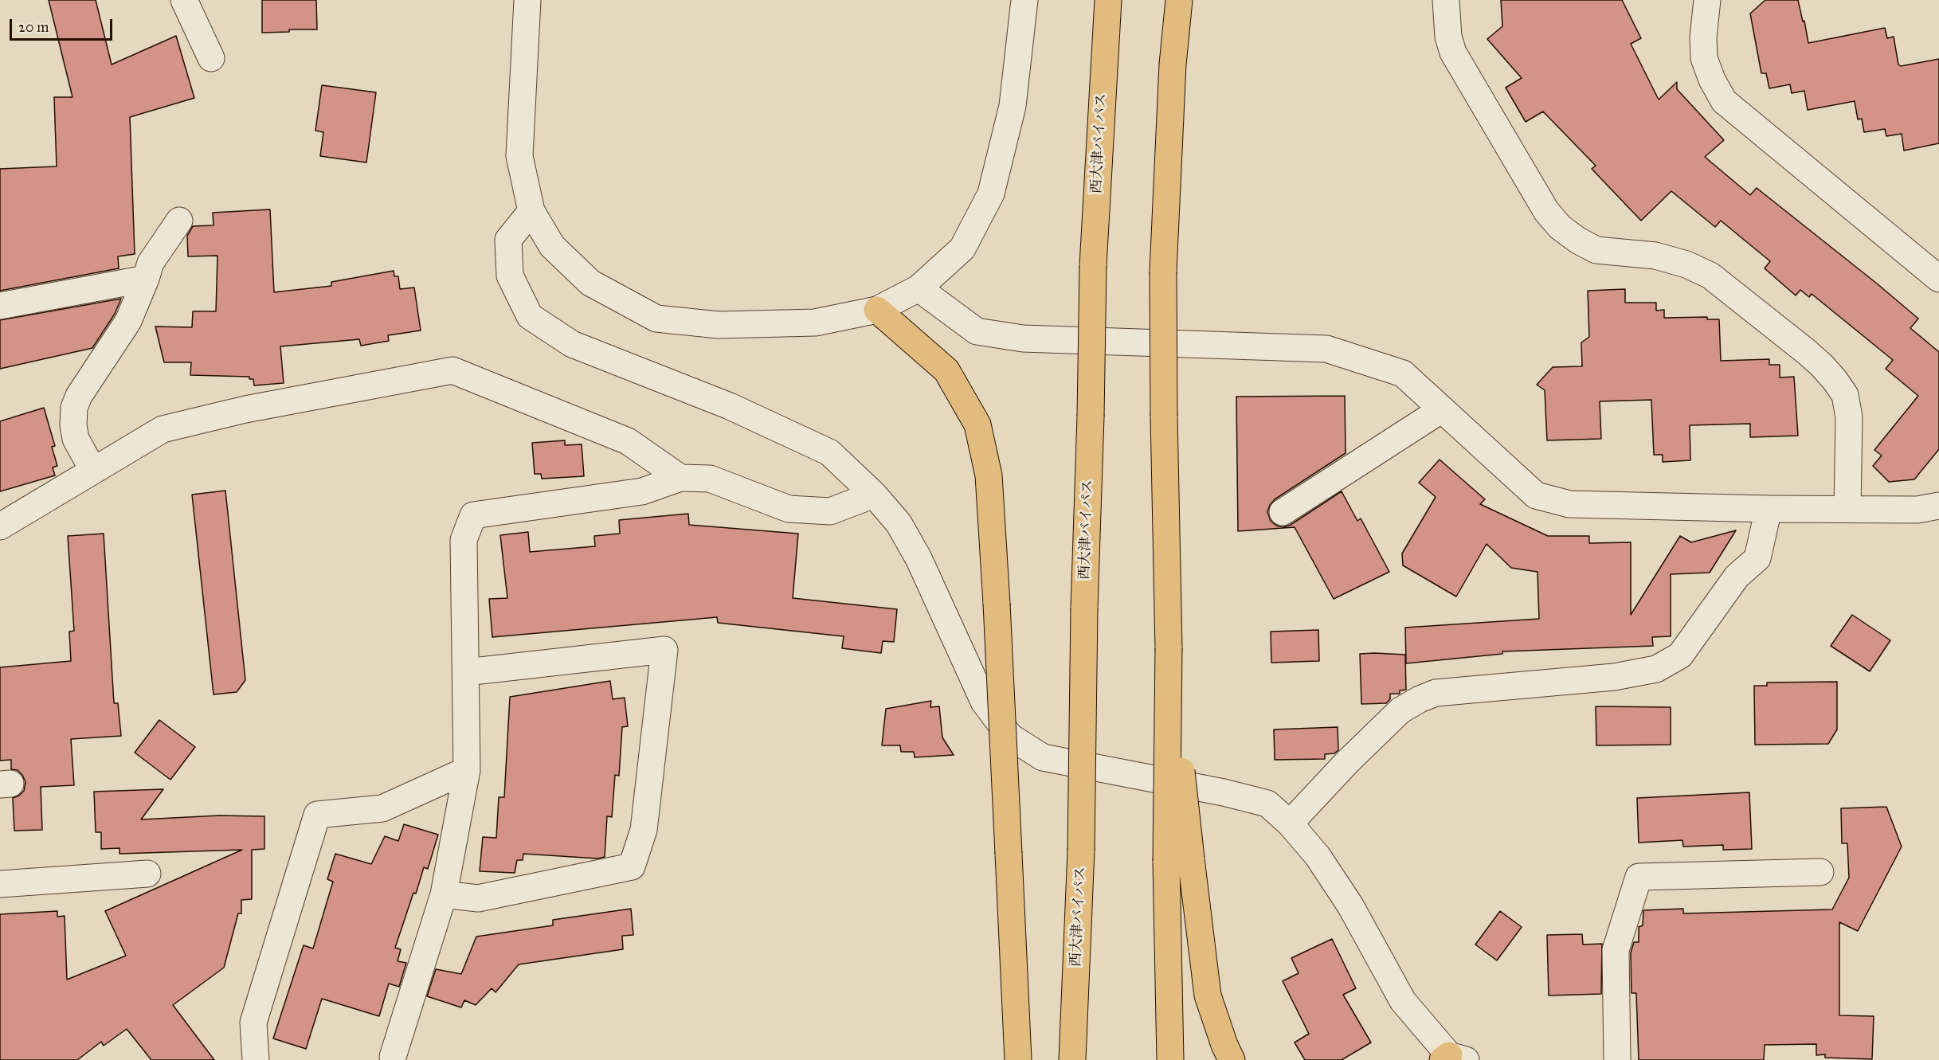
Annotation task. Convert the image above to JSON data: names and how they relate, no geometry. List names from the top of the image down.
{
  "streets": {
    "highway": ["西大津バイパス"]
  },
  "scale_bar": "20 m"
}
